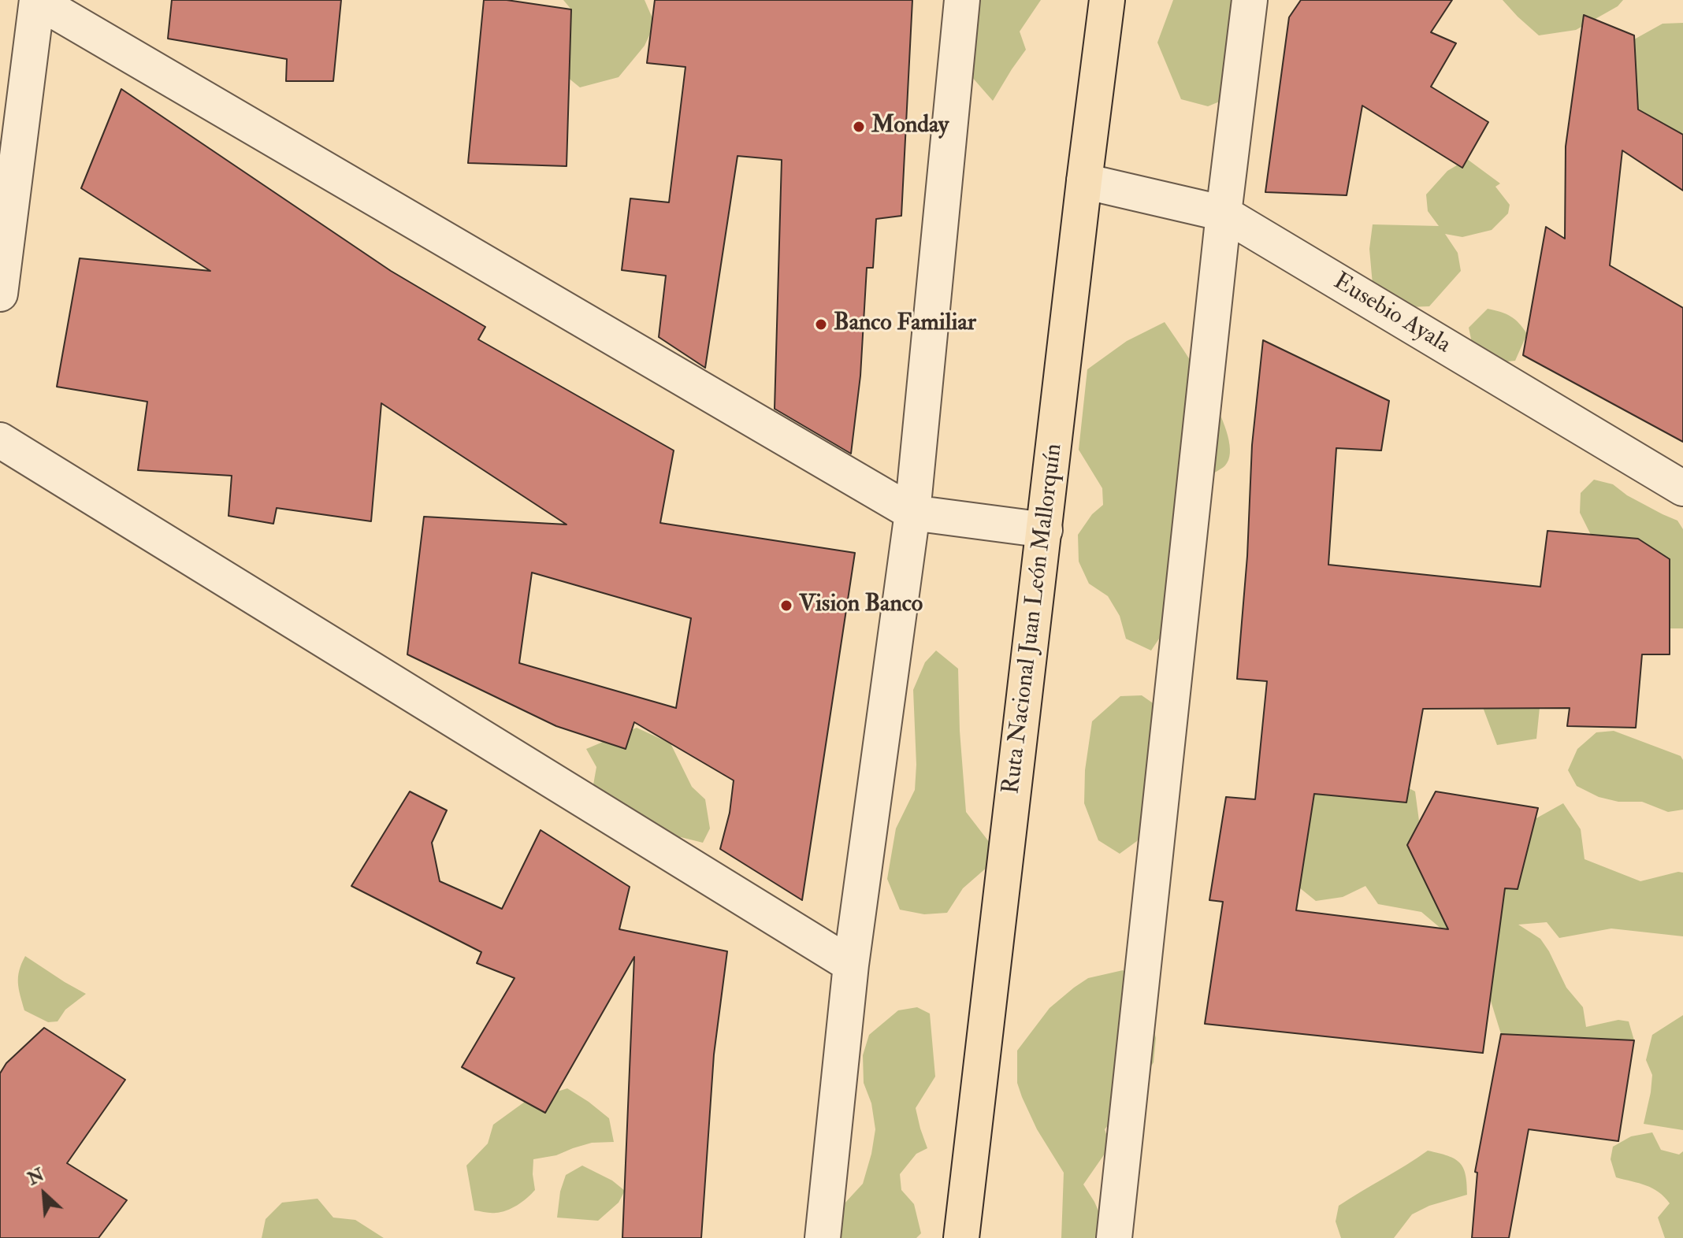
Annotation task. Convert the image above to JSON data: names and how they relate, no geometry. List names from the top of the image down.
{
  "streets": {
    "highway": ["Ruta Nacional Juan León Mallorquín"],
    "street": ["Eusebio Ayala"]
  },
  "crossings": [
    ["Eusebio Ayala", "Ruta Nacional Juan León Mallorquín"]
  ],
  "places": ["Monday", "Banco Familiar", "Vision Banco"],
  "north": "top left"
}
